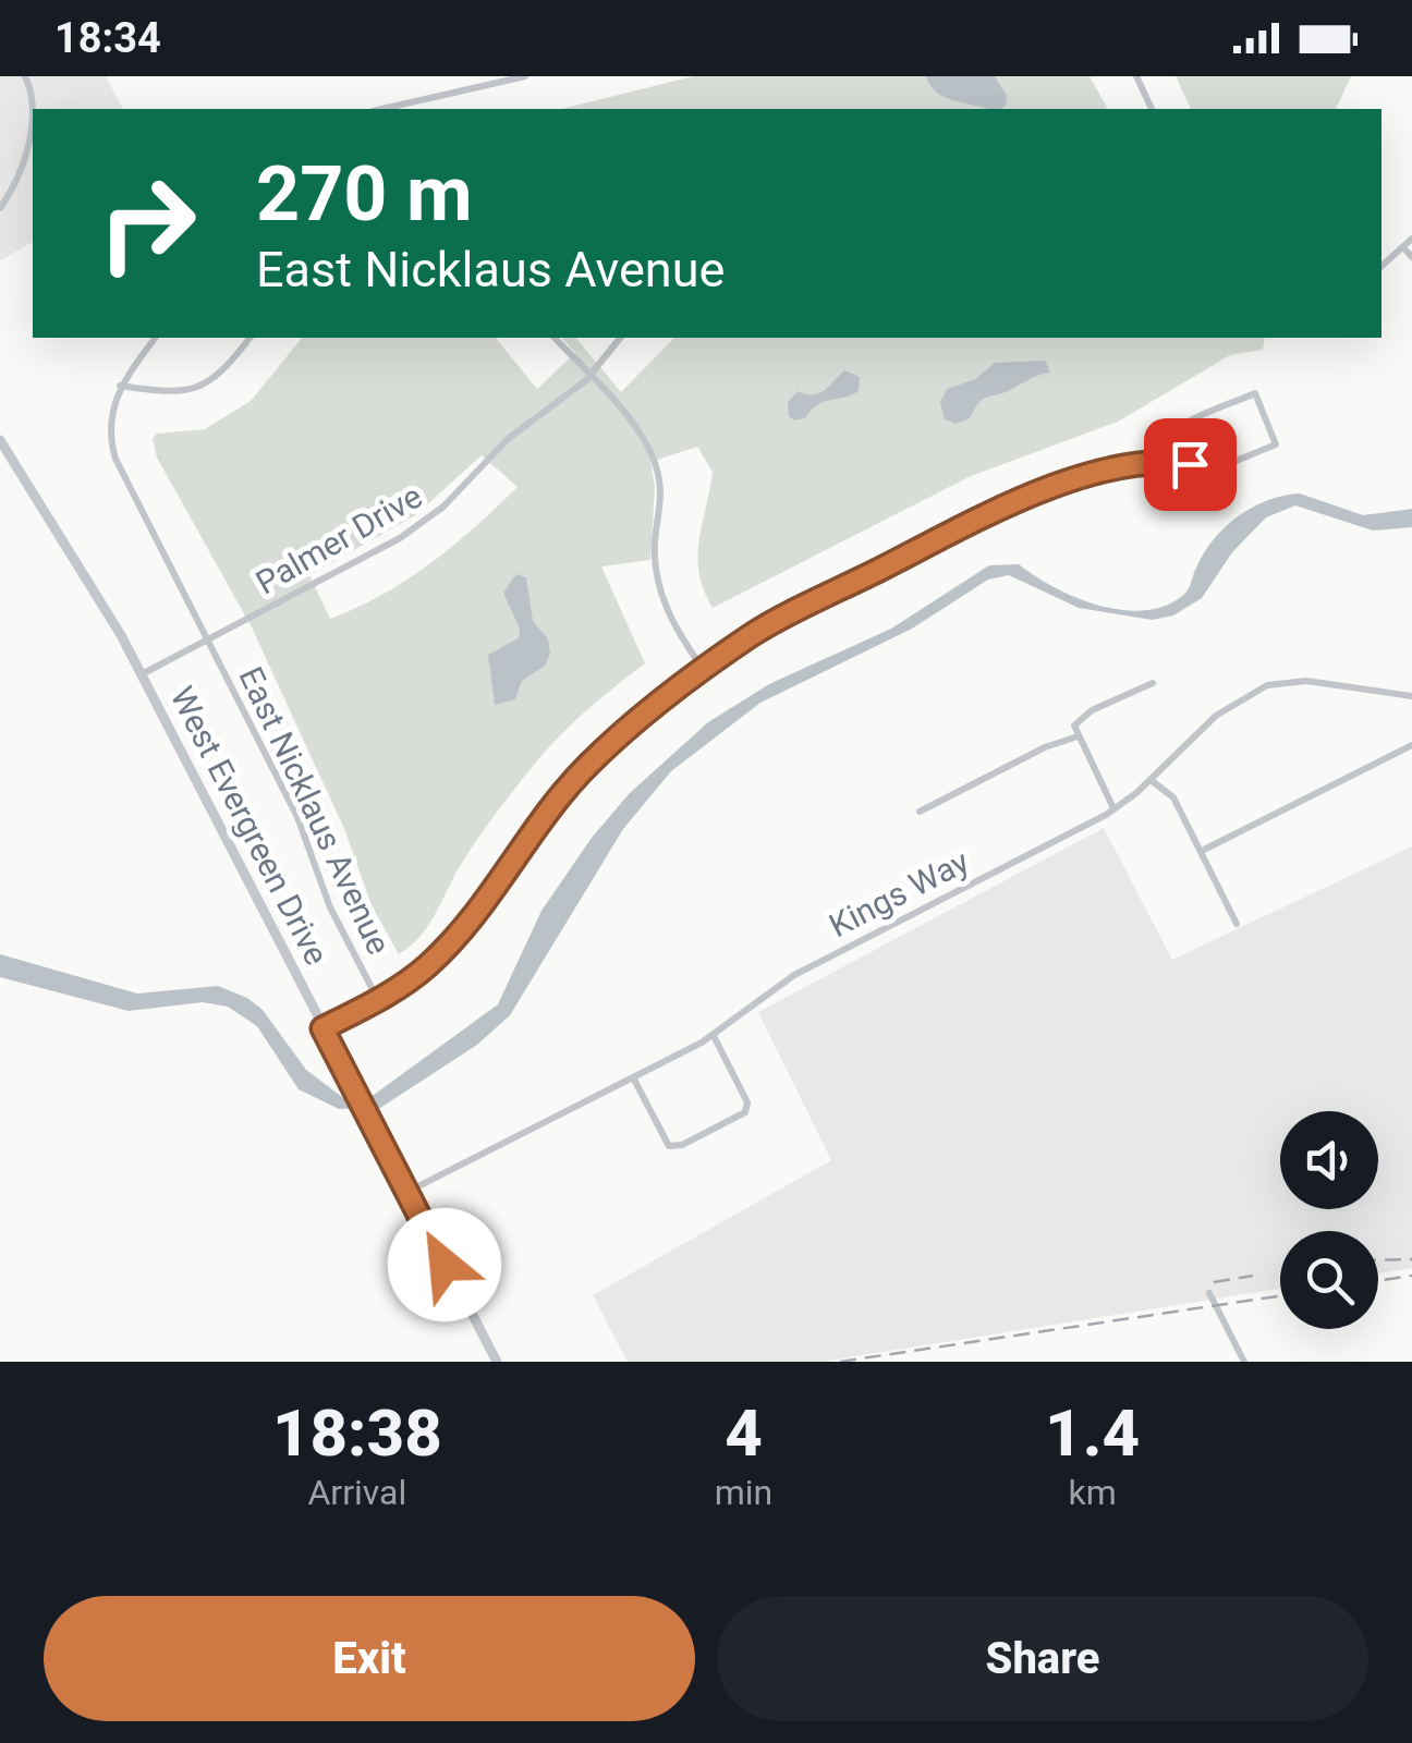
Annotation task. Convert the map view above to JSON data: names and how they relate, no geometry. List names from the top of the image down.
{
  "streets": {
    "street": [
      "Palmer Drive",
      "East Nicklaus Avenue",
      "West Evergreen Drive",
      "Kings Way"
    ]
  },
  "crossings": [
    ["Palmer Drive", "East Nicklaus Avenue"],
    ["Palmer Drive", "West Evergreen Drive"],
    ["East Nicklaus Avenue", "West Evergreen Drive"],
    ["West Evergreen Drive", "Kings Way"]
  ],
  "page": {
    "status": "18:34",
    "turn": ["270 m", "East Nicklaus Avenue"],
    "eta": [
      "18:38",
      "Arrival",
      "4",
      "min",
      "1.4",
      "km"
    ],
    "buttons": ["Exit", "Share"]
  }
}
